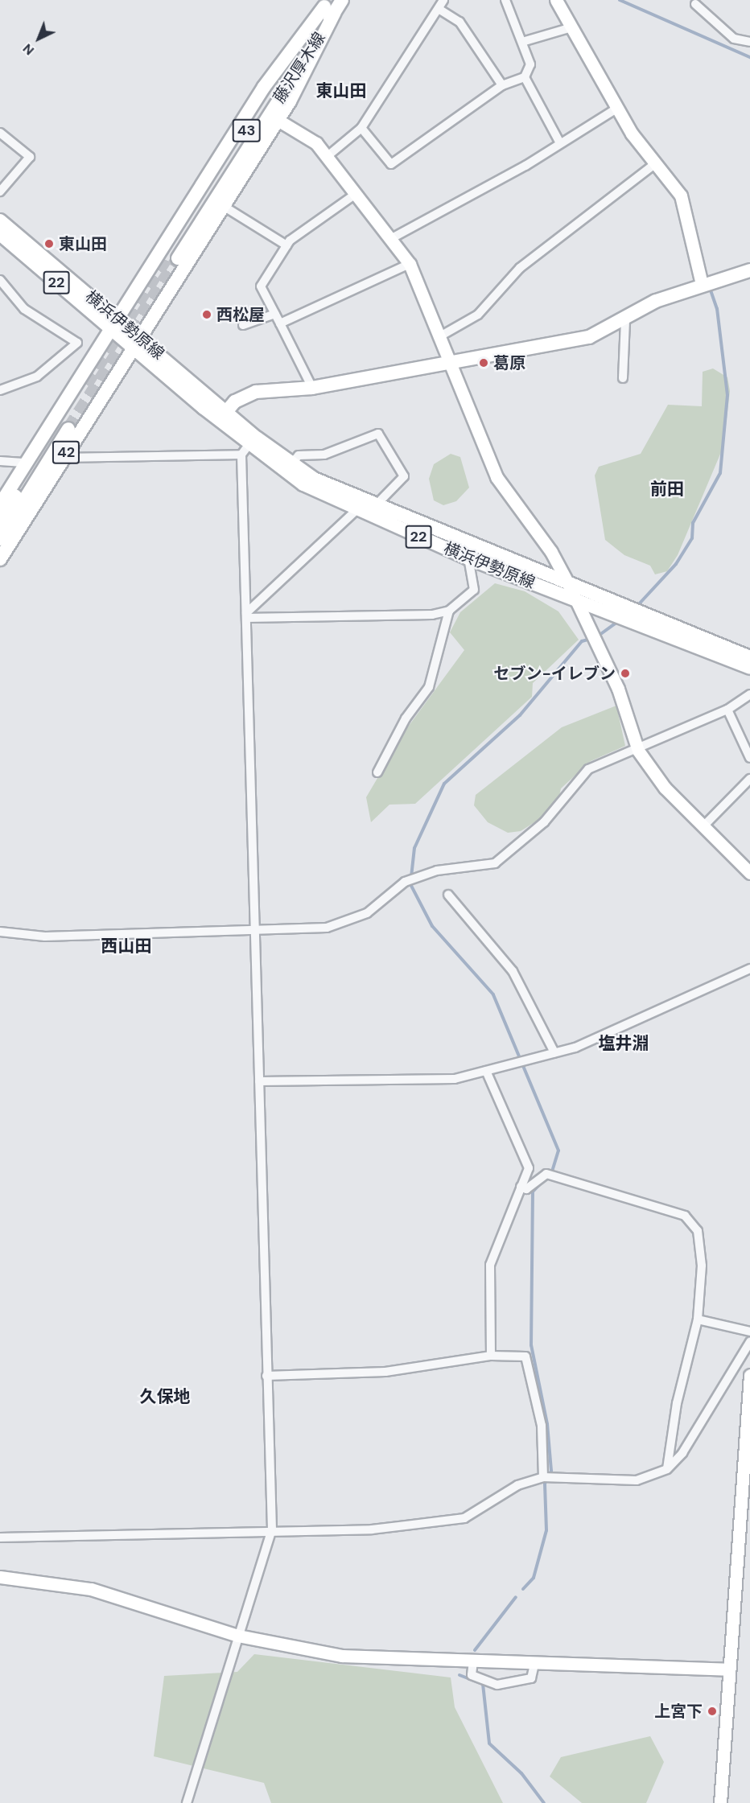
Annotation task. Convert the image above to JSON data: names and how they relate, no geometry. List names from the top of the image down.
{
  "streets": {
    "main road": [
      "藤沢厚木線",
      "43",
      "22",
      "横浜伊勢原線",
      "42"
    ]
  },
  "crossings": [
    ["横浜伊勢原線", "42"]
  ],
  "districts": [
    "東山田",
    "前田",
    "西山田",
    "塩井淵",
    "久保地"
  ],
  "places": [
    "東山田",
    "西松屋",
    "葛原",
    "セブン-イレブン",
    "上宮下"
  ],
  "north": "bottom left"
}
